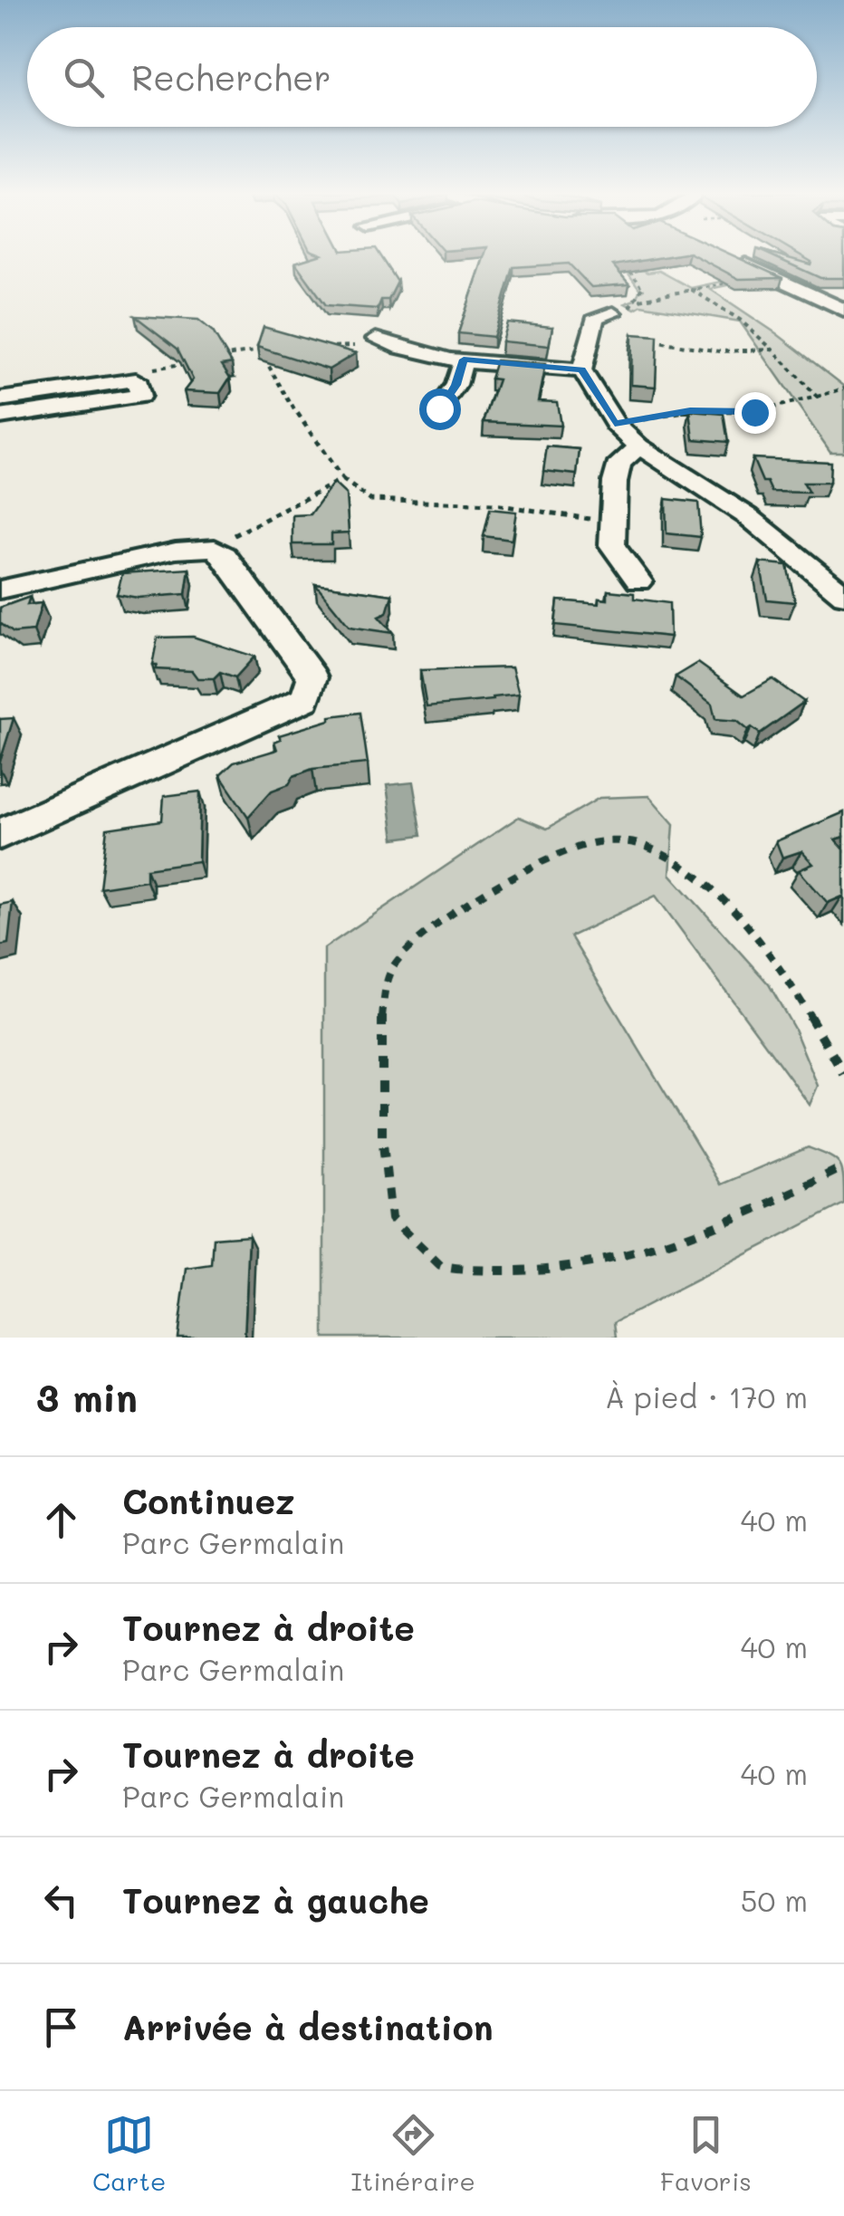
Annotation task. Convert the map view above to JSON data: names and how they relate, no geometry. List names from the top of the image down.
{
  "page": {
    "search": "Rechercher",
    "heading": ["3 min", "À pied · 170 m"],
    "list": [
      ["Continuez", "Parc Germalain", "40 m"],
      ["Tournez à droite", "Parc Germalain", "40 m"],
      ["Tournez à droite", "Parc Germalain", "40 m"],
      ["Tournez à gauche", "50 m"],
      "Arrivée à destination"
    ],
    "nav": ["Carte", "Itinéraire", "Favoris"]
  }
}
